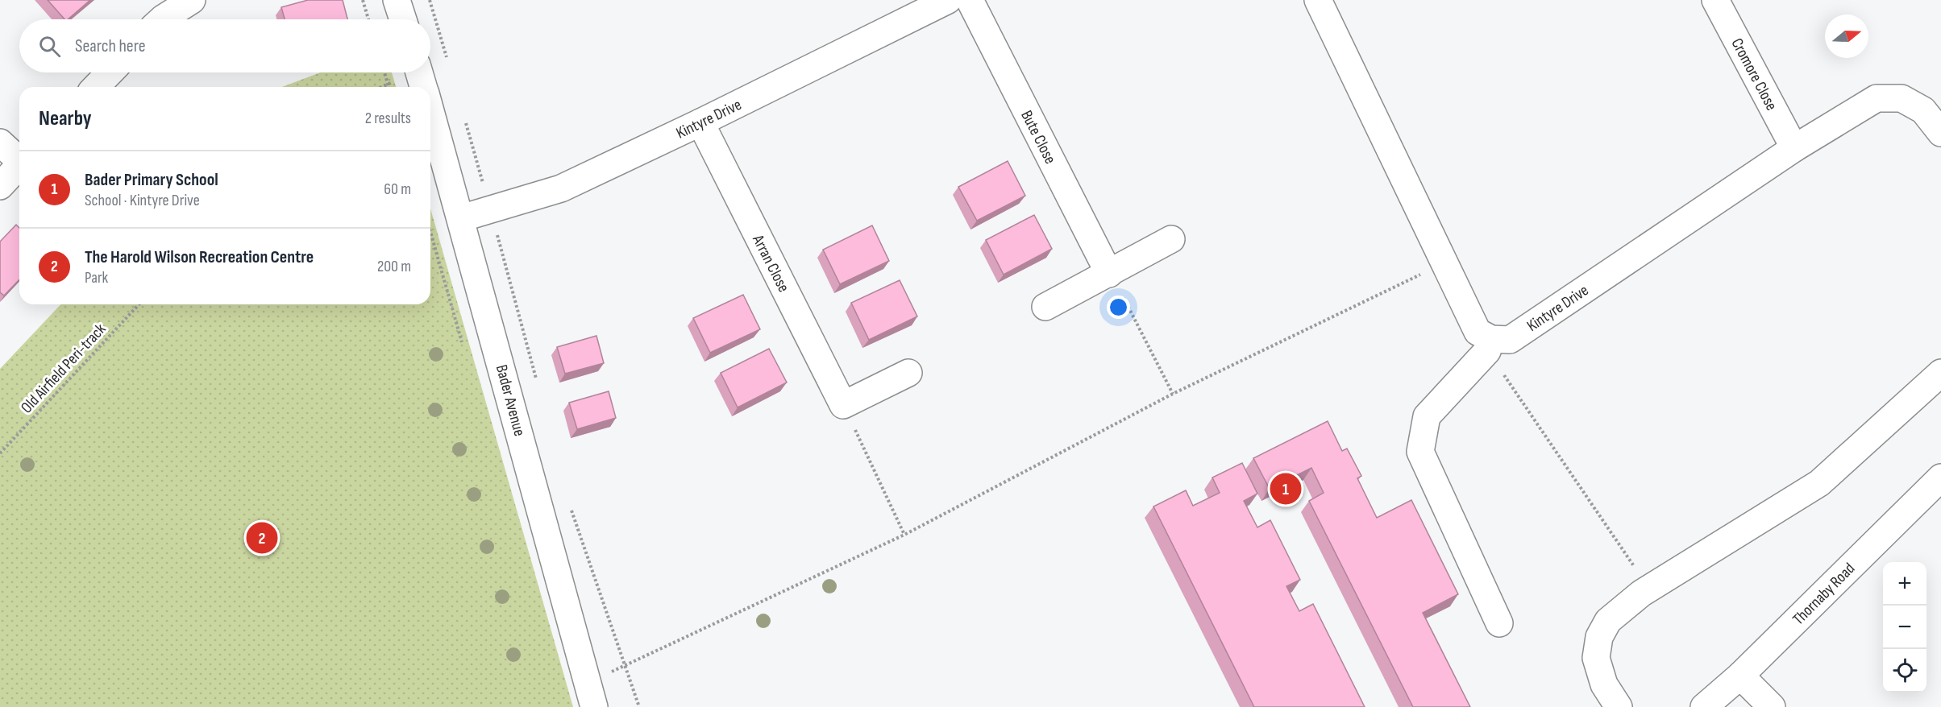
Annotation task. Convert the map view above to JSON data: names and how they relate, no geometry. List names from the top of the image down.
{
  "streets": {
    "street": [
      "Cromore Close",
      "Kintyre Drive",
      "Bute Close",
      "Arran Close",
      "Bader Avenue",
      "Thornaby Road"
    ],
    "path": ["Old Airfield Peri-track"]
  },
  "crossings": [
    ["Cromore Close", "Kintyre Drive"],
    ["Kintyre Drive", "Arran Close"],
    ["Kintyre Drive", "Bader Avenue"]
  ],
  "north": "right",
  "page": {
    "search": "Search here",
    "heading": ["Nearby", "2 results"],
    "list": [
      {
        "mark": "1",
        "name": "Bader Primary School",
        "note": "School · Kintyre Drive",
        "value": "60 m"
      },
      {
        "mark": "2",
        "name": "The Harold Wilson Recreation Centre",
        "note": "Park",
        "value": "200 m"
      }
    ],
    "pins": ["1", "2"],
    "map_buttons": ["+", "−"]
  }
}
